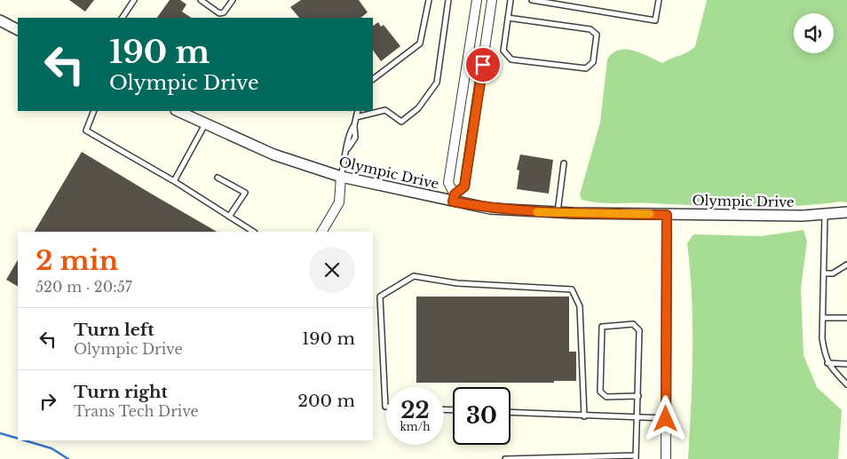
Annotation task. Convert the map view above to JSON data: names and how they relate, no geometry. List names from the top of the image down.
{
  "streets": {
    "street": ["Olympic Drive"]
  },
  "page": {
    "turn": ["190 m", "Olympic Drive"],
    "heading": ["2 min", "520 m · 20:57"],
    "list": [
      {
        "name": "Turn left",
        "note": "Olympic Drive",
        "value": "190 m"
      },
      {
        "name": "Turn right",
        "note": "Trans Tech Drive",
        "value": "200 m"
      }
    ],
    "speed": "22 km/h",
    "limit": "30"
  }
}
